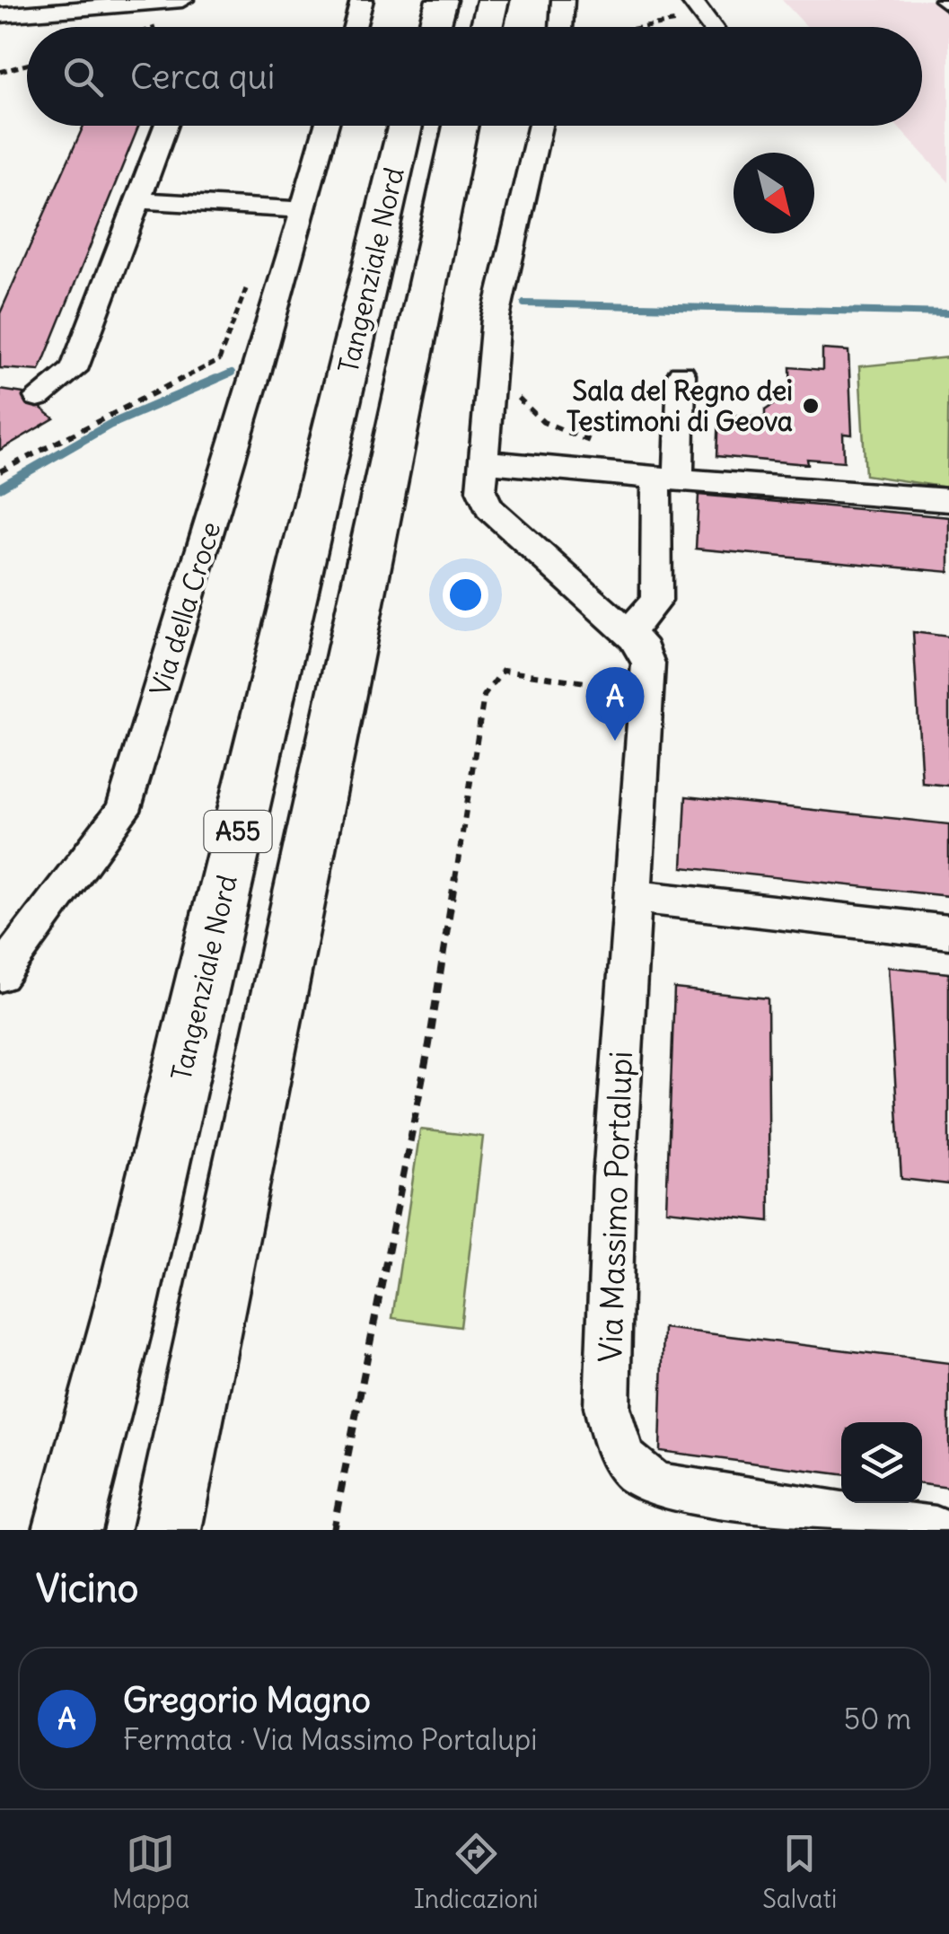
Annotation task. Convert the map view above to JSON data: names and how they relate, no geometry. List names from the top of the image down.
{
  "streets": {
    "highway": ["Tangenziale Nord", "A55"],
    "street": ["Via della Croce", "Via Massimo Portalupi"]
  },
  "places": ["Sala del Regno dei Testimoni di Geova"],
  "north": "bottom right",
  "page": {
    "search": "Cerca qui",
    "pins": "A",
    "heading": "Vicino",
    "list": [
      {
        "mark": "A",
        "name": "Gregorio Magno",
        "note": "Fermata · Via Massimo Portalupi",
        "value": "50 m"
      }
    ],
    "nav": ["Mappa", "Indicazioni", "Salvati"]
  }
}
